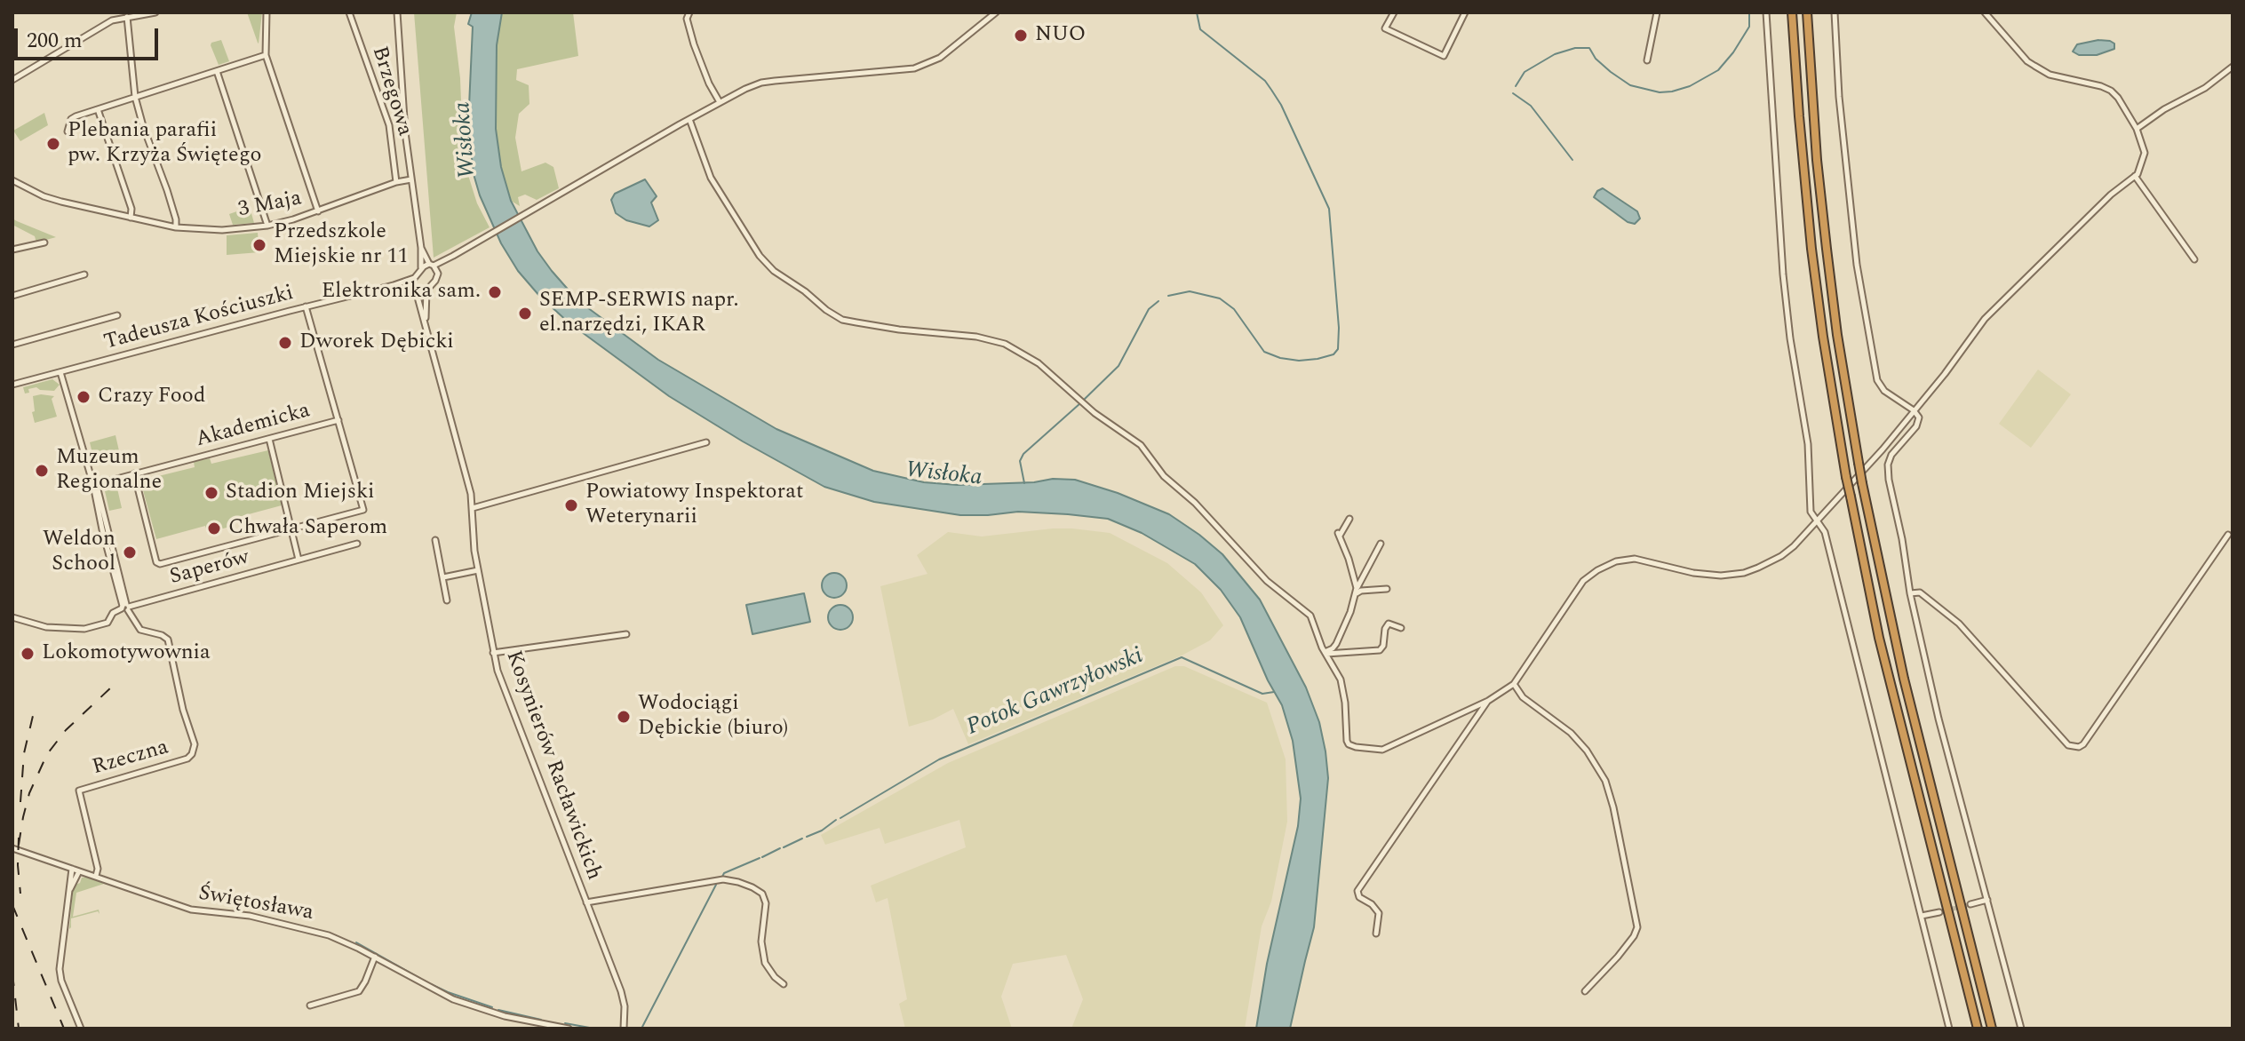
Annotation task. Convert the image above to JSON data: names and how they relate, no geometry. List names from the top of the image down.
{
  "streets": {
    "street": [
      "Brzegowa",
      "3 Maja",
      "Tadeusza Kościuszki",
      "Akademicka",
      "Saperów",
      "Rzeczna",
      "Kosynierów Racławickich",
      "Świętosława"
    ]
  },
  "crossings": [
    ["Brzegowa", "3 Maja"],
    ["Tadeusza Kościuszki", "Akademicka"],
    ["Tadeusza Kościuszki", "Kosynierów Racławickich"],
    ["Saperów", "Rzeczna"],
    ["Rzeczna", "Świętosława"]
  ],
  "water": ["Wisłoka", "Potok Gawrzyłowski"],
  "places": [
    "NUO",
    "Plebania parafii pw. Krzyża Świętego",
    "Przedszkole Miejskie nr 11",
    "Elektronika sam.",
    "SEMP-SERWIS napr. el.narzędzi, IKAR",
    "Dworek Dębicki",
    "Crazy Food",
    "Muzeum Regionalne",
    "Stadion Miejski",
    "Powiatowy Inspektorat Weterynarii",
    "Chwała Saperom",
    "Weldon School",
    "Lokomotywownia",
    "Wodociągi Dębickie (biuro)"
  ],
  "scale_bar": "200 m"
}
